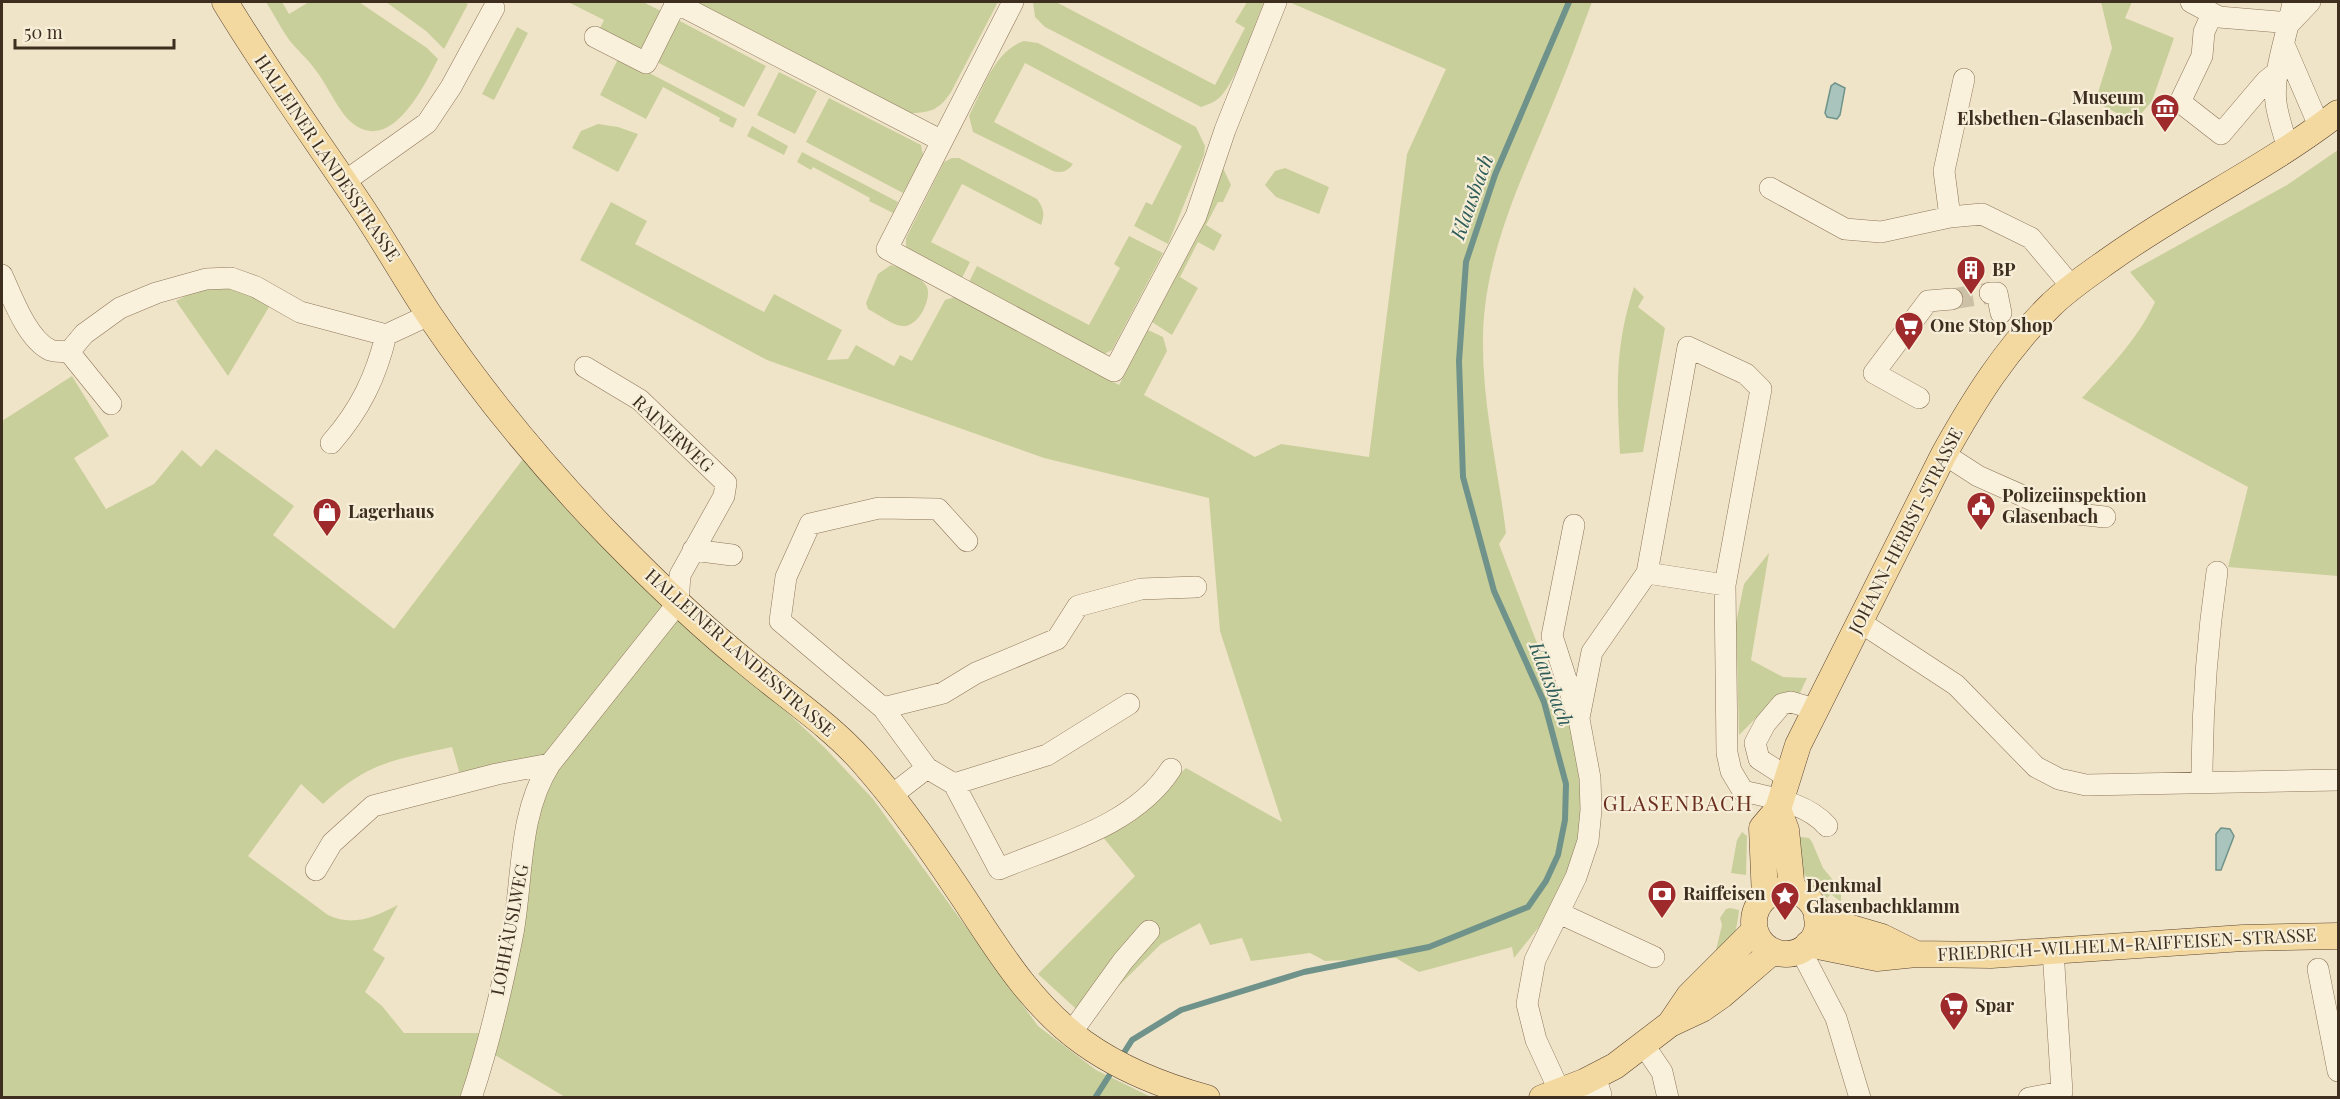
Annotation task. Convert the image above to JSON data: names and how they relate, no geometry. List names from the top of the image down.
{
  "streets": {
    "main road": ["HALLEINER LANDESSTRASSE", "JOHANN-HERBST-STRASSE", "FRIEDRICH-WILHELM-RAIFFEISEN-STRASSE"],
    "street": ["RAINERWEG", "LOHHÄUSLWEG"]
  },
  "crossings": [
    ["HALLEINER LANDESSTRASSE", "RAINERWEG"],
    ["HALLEINER LANDESSTRASSE", "LOHHÄUSLWEG"],
    ["RAINERWEG", "LOHHÄUSLWEG"],
    ["JOHANN-HERBST-STRASSE", "FRIEDRICH-WILHELM-RAIFFEISEN-STRASSE"]
  ],
  "districts": ["GLASENBACH"],
  "water": ["Klausbach"],
  "places": {
    "museum": ["Museum Elsbethen-Glasenbach"],
    "building": ["BP"],
    "supermarket": ["One Stop Shop", "Spar"],
    "public building": ["Polizeiinspektion Glasenbach"],
    "shop": ["Lagerhaus"],
    "bank": ["Raiffeisen"],
    "place": ["Denkmal Glasenbachklamm"]
  },
  "scale_bar": "50 m"
}
